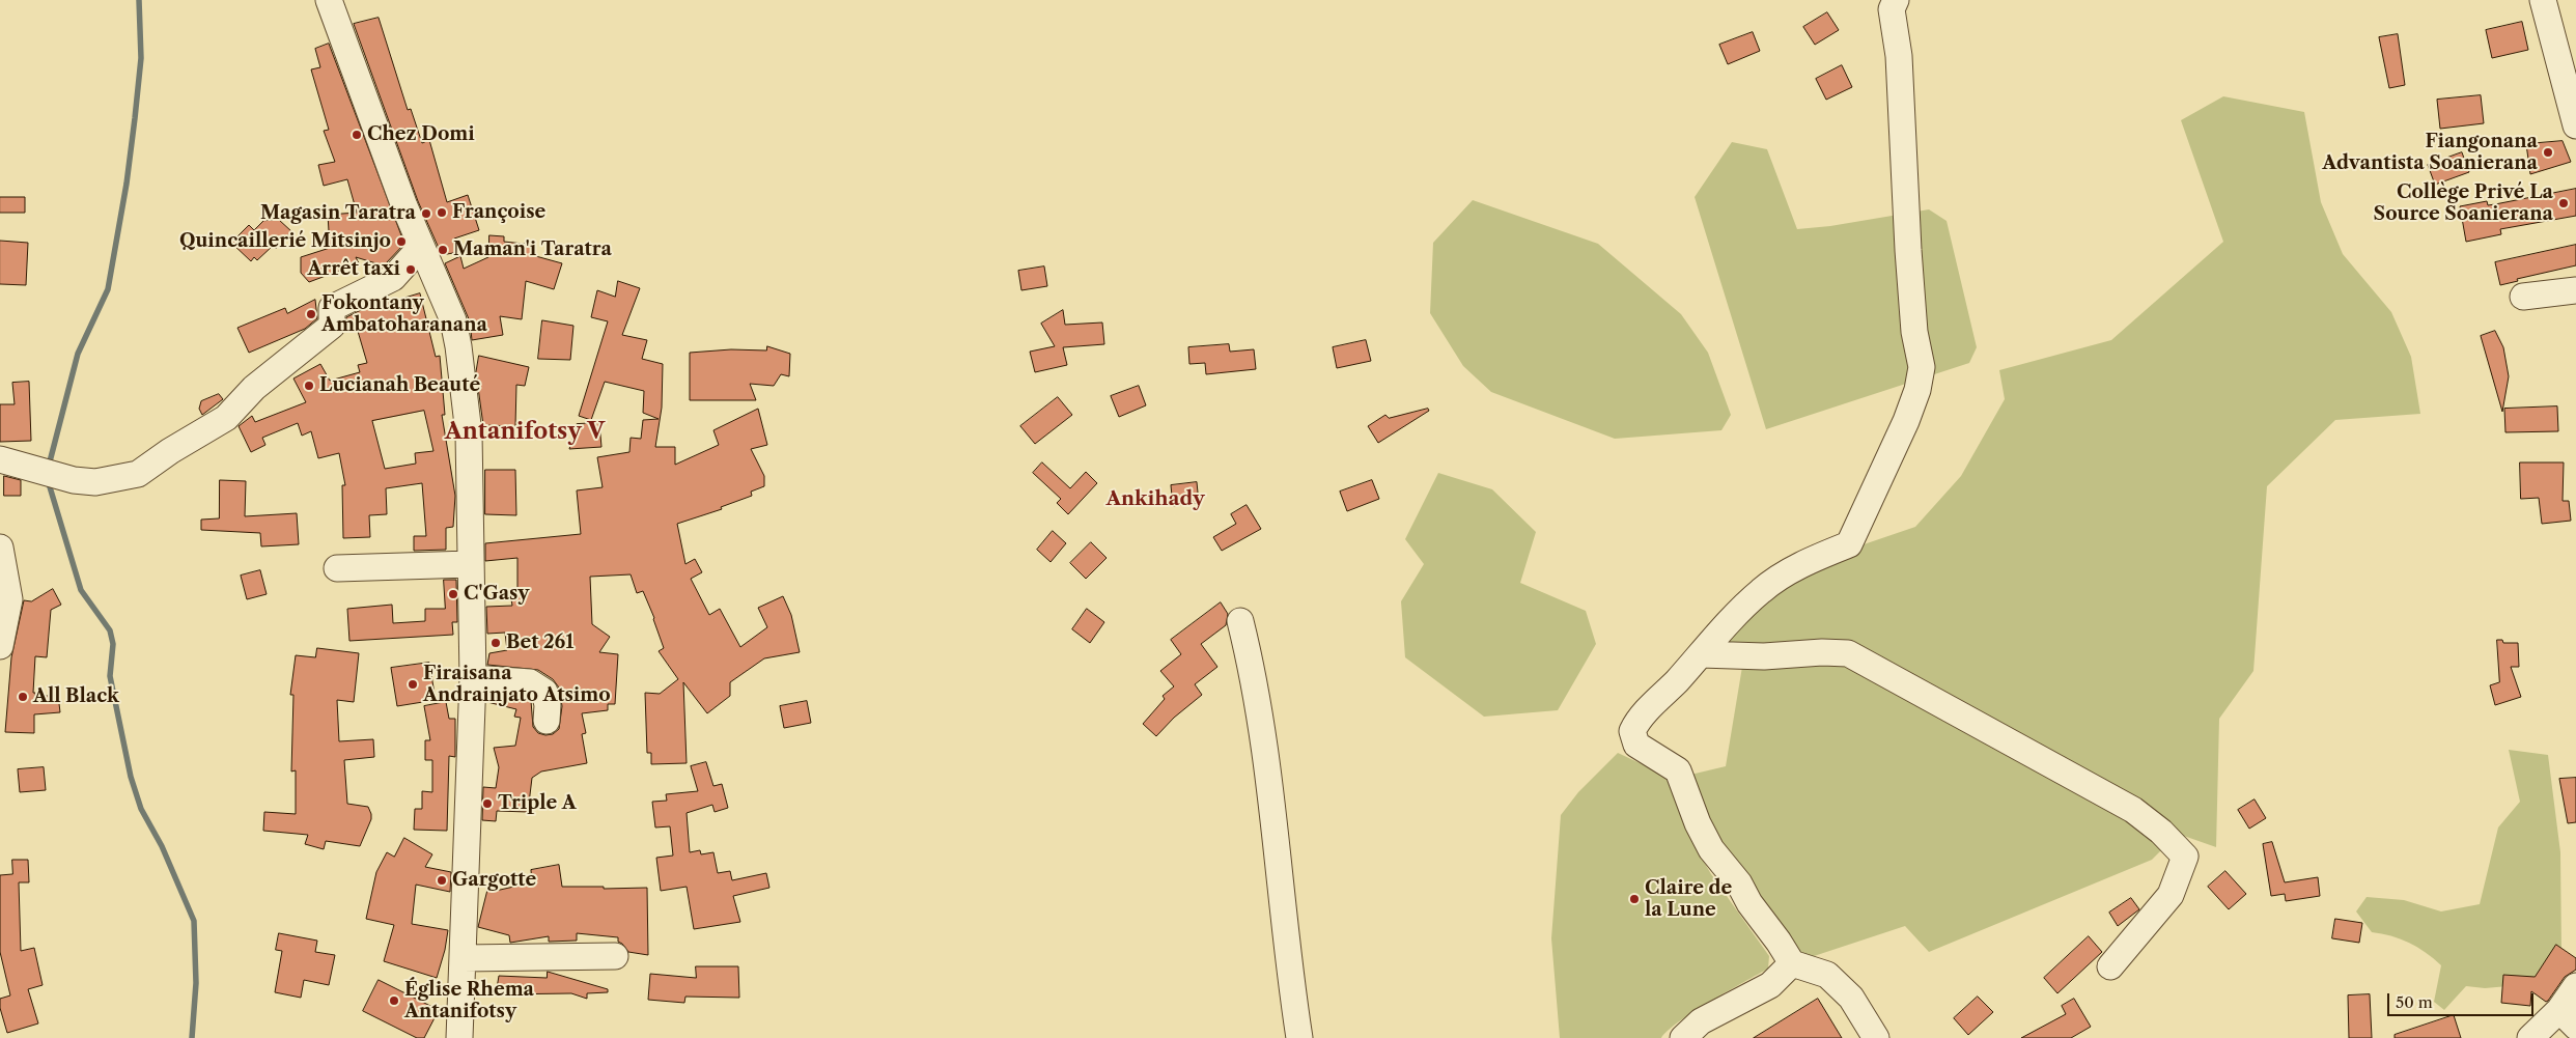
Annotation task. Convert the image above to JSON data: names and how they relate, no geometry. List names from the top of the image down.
{
  "districts": ["Antanifotsy V", "Ankihady"],
  "places": [
    "Chez Domi",
    "Fiangonana Advantista Soanierana",
    "Collège Privé La Source Soanierana",
    "Françoise",
    "Magasin Taratra",
    "Quincaillerié Mitsinjo",
    "Maman'i Taratra",
    "Arrêt taxi",
    "Fokontany Ambatoharanana",
    "Lucianah Beauté",
    "C'Gasy",
    "Bet 261",
    "Firaisana Andrainjato Atsimo",
    "All Black",
    "Triple A",
    "Gargotte",
    "Claire de la Lune",
    "Église Rhema Antanifotsy"
  ],
  "scale_bar": "50 m"
}
